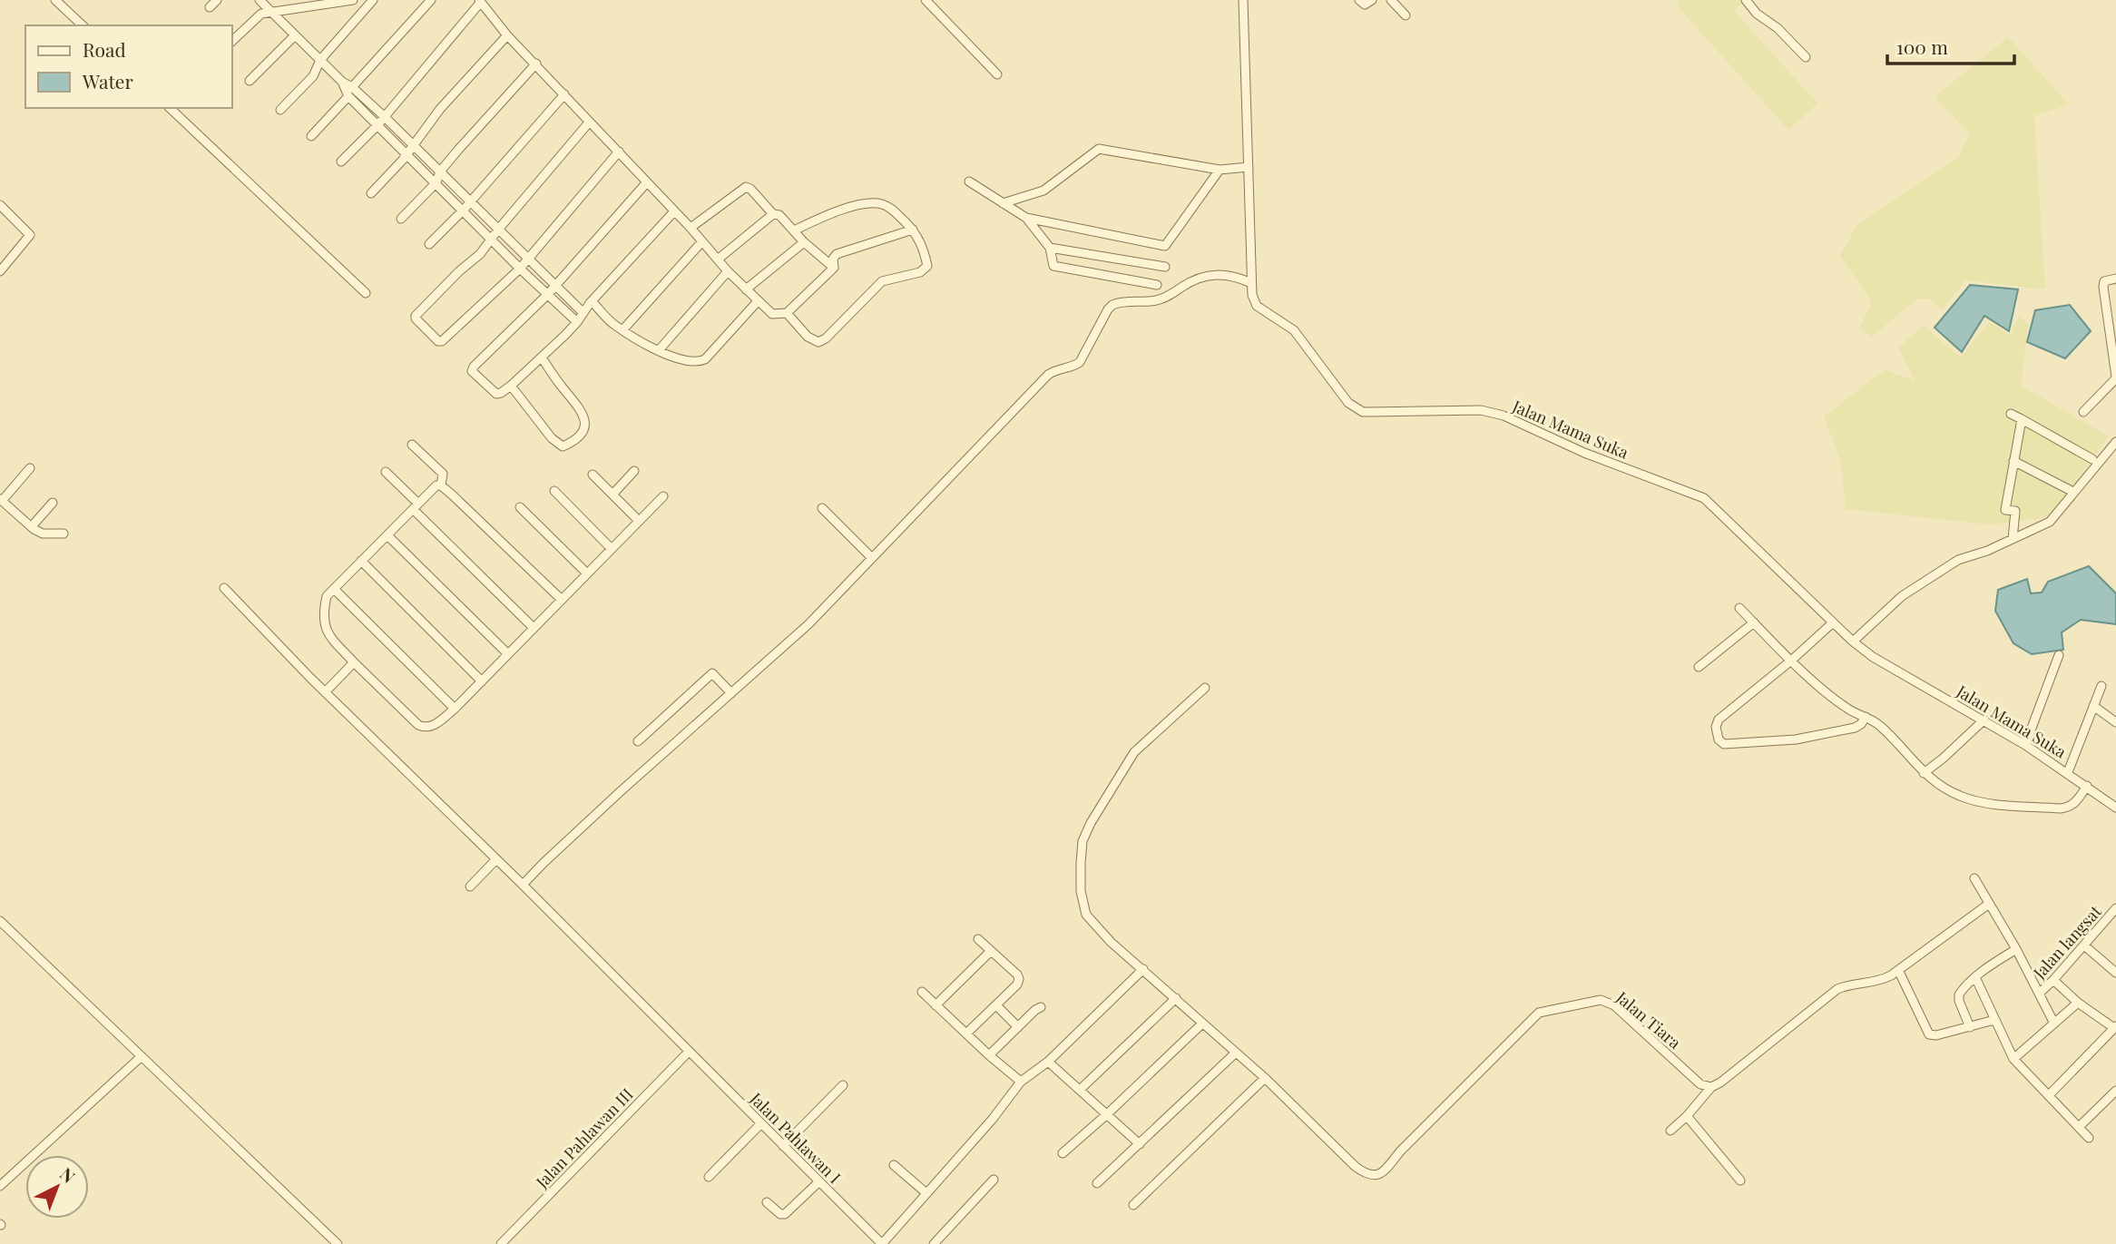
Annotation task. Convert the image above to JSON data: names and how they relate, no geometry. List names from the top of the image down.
{
  "streets": {
    "street": [
      "Jalan Mama Suka",
      "Jalan langsat",
      "Jalan Tiara",
      "Jalan Pahlawan III",
      "Jalan Pahlawan I"
    ]
  },
  "crossings": [
    ["Jalan Pahlawan III", "Jalan Pahlawan I"]
  ],
  "legend": ["Road", "Water"],
  "scale_bar": "100 m",
  "north": "top right"
}
